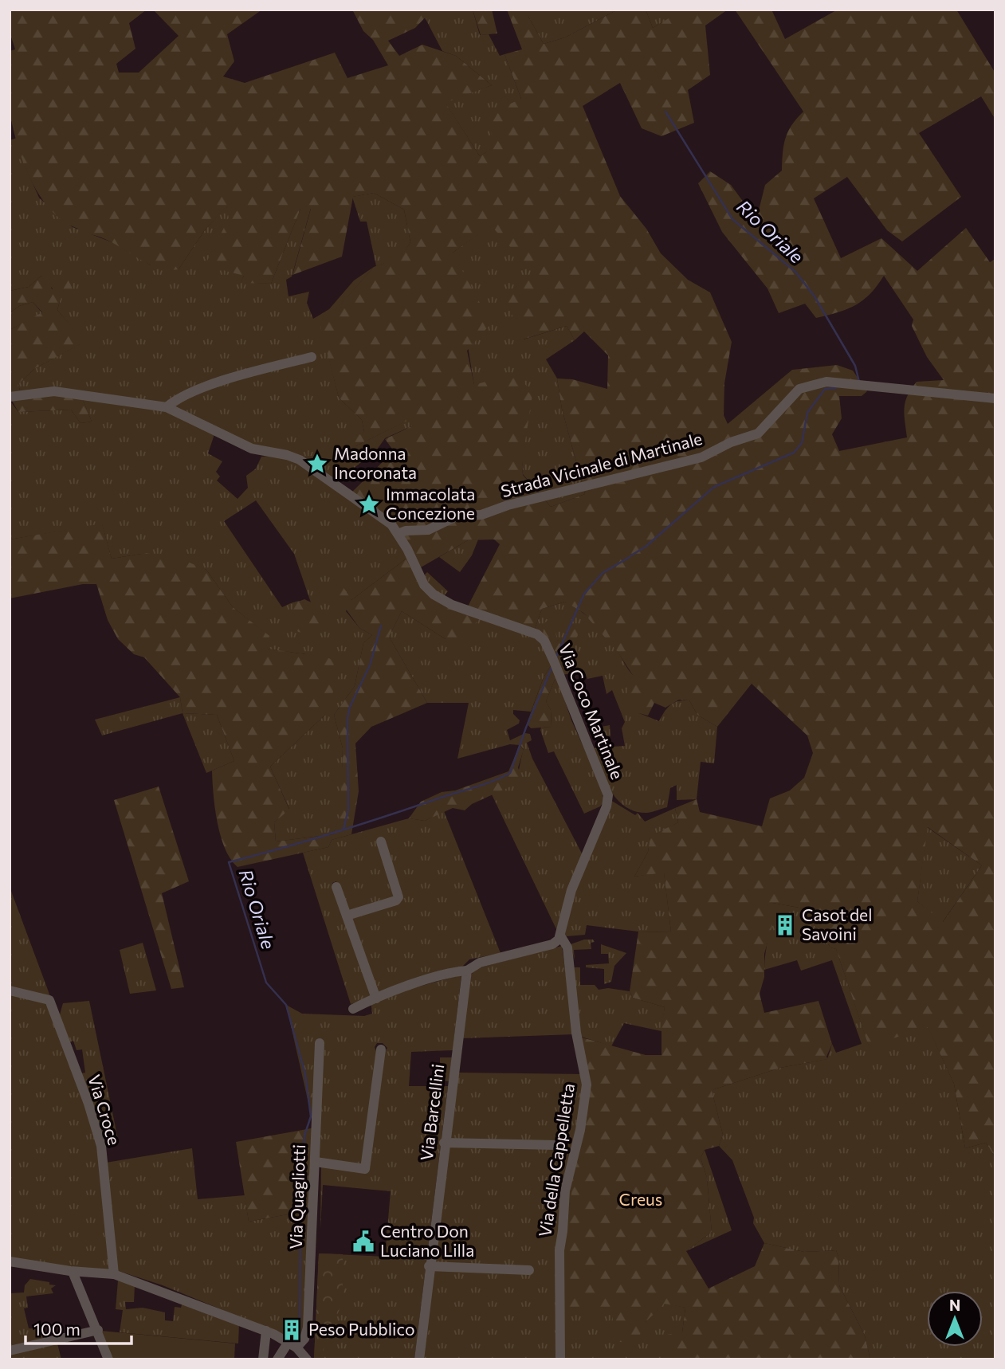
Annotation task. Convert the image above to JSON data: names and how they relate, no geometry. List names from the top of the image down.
{
  "streets": {
    "street": [
      "Strada Vicinale di Martinale",
      "Via Coco Martinale",
      "Via Croce",
      "Via Barcellini",
      "Via della Cappelletta",
      "Via Quagliotti"
    ]
  },
  "crossings": [
    ["Strada Vicinale di Martinale", "Via Coco Martinale"],
    ["Via Coco Martinale", "Via della Cappelletta"]
  ],
  "water": ["Rio Oriale"],
  "parks": ["Creus"],
  "places": {
    "place": ["Madonna Incoronata", "Immacolata Concezione"],
    "building": ["Casot del Savoini", "Peso Pubblico"],
    "public building": ["Centro Don Luciano Lilla"]
  },
  "scale_bar": "100 m",
  "north": "top"
}
